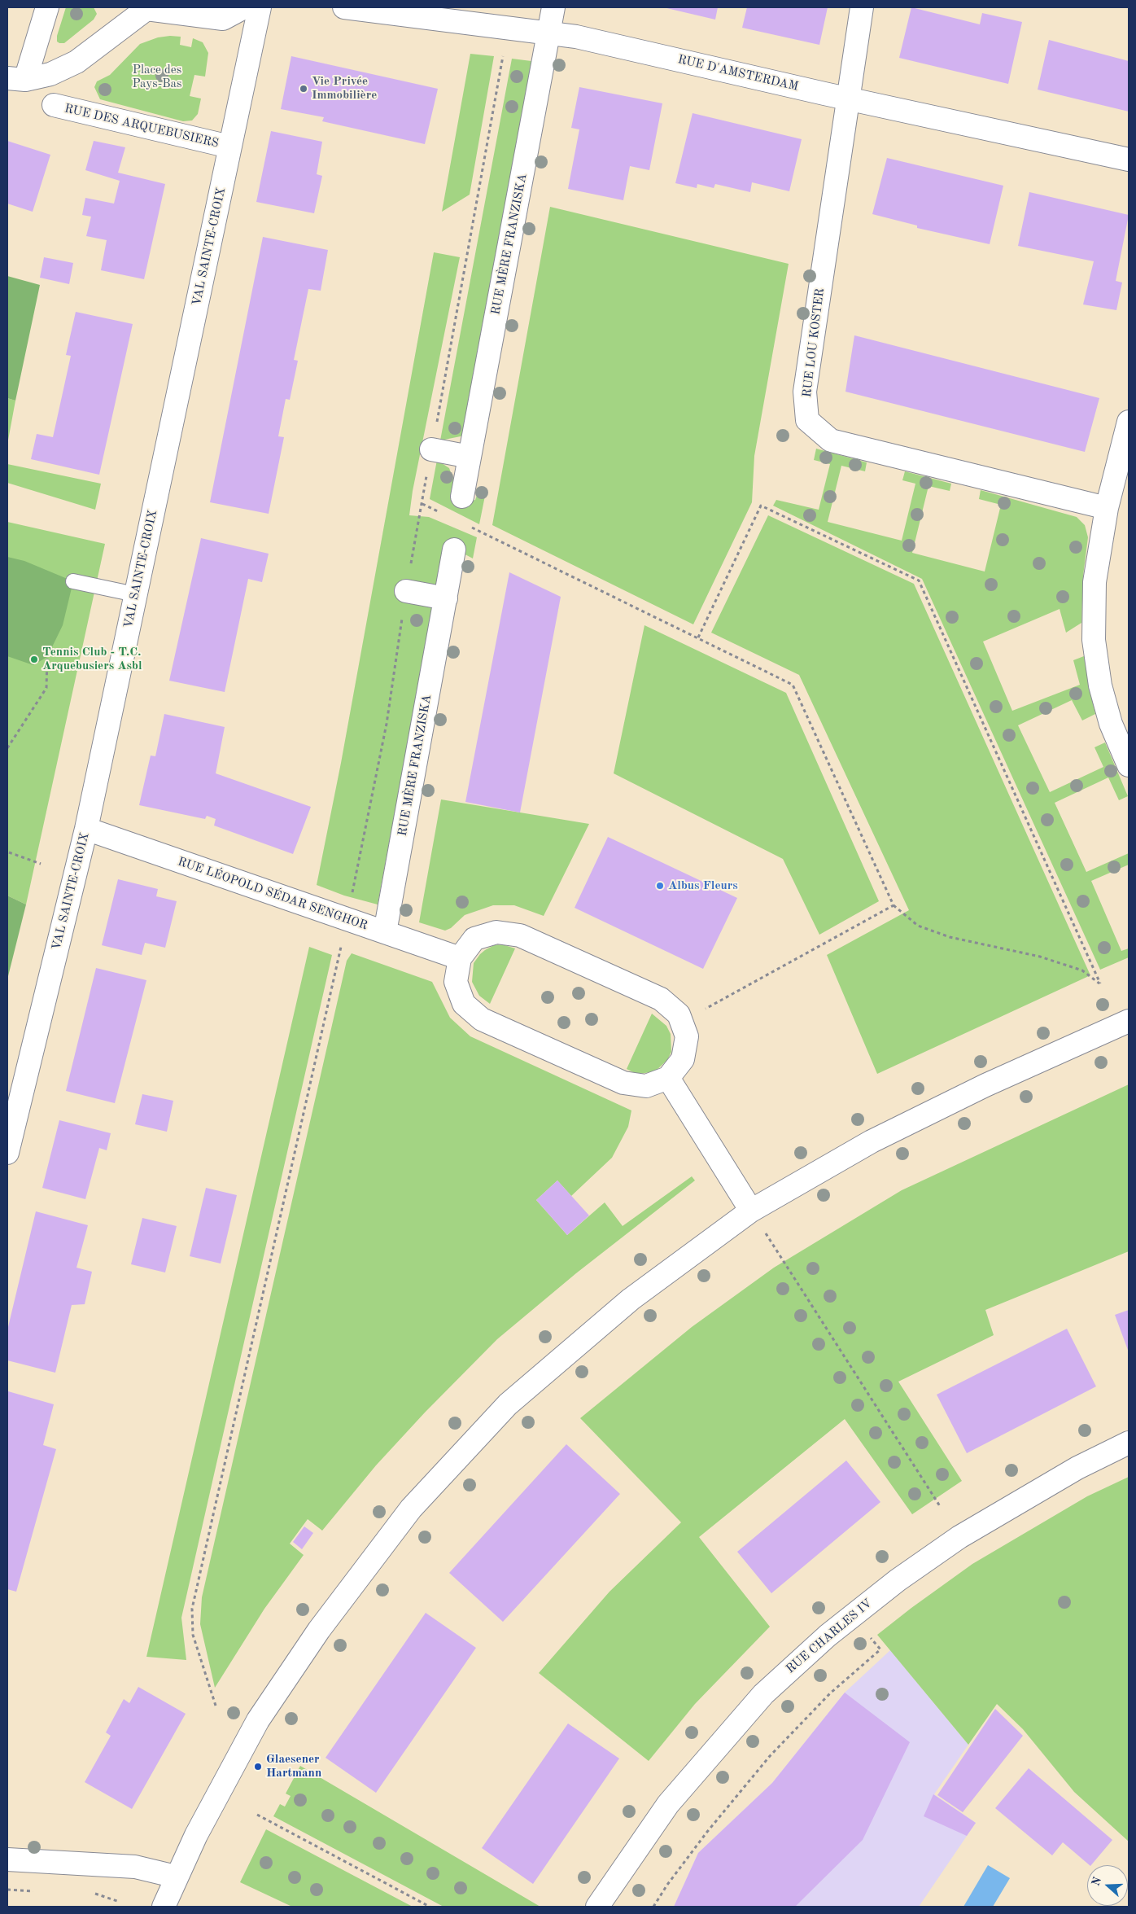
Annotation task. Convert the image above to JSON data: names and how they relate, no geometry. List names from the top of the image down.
{
  "streets": {
    "street": [
      "RUE D'AMSTERDAM",
      "RUE DES ARQUEBUSIERS",
      "RUE MÈRE FRANZISKA",
      "VAL SAINTE-CROIX",
      "RUE LOU KOSTER",
      "RUE LÉOPOLD SÉDAR SENGHOR",
      "RUE CHARLES IV"
    ]
  },
  "crossings": [
    ["RUE D'AMSTERDAM", "RUE MÈRE FRANZISKA"],
    ["RUE D'AMSTERDAM", "RUE LOU KOSTER"],
    ["RUE DES ARQUEBUSIERS", "VAL SAINTE-CROIX"],
    ["RUE MÈRE FRANZISKA", "RUE LÉOPOLD SÉDAR SENGHOR"],
    ["VAL SAINTE-CROIX", "RUE LÉOPOLD SÉDAR SENGHOR"]
  ],
  "parks": ["Place des Pays-Bas"],
  "places": [
    "Vie Privée Immobilière",
    "Tennis Club - T.C. Arquebusiers Asbl",
    "Albus Fleurs",
    "Glaesener Hartmann"
  ],
  "north": "left"
}
